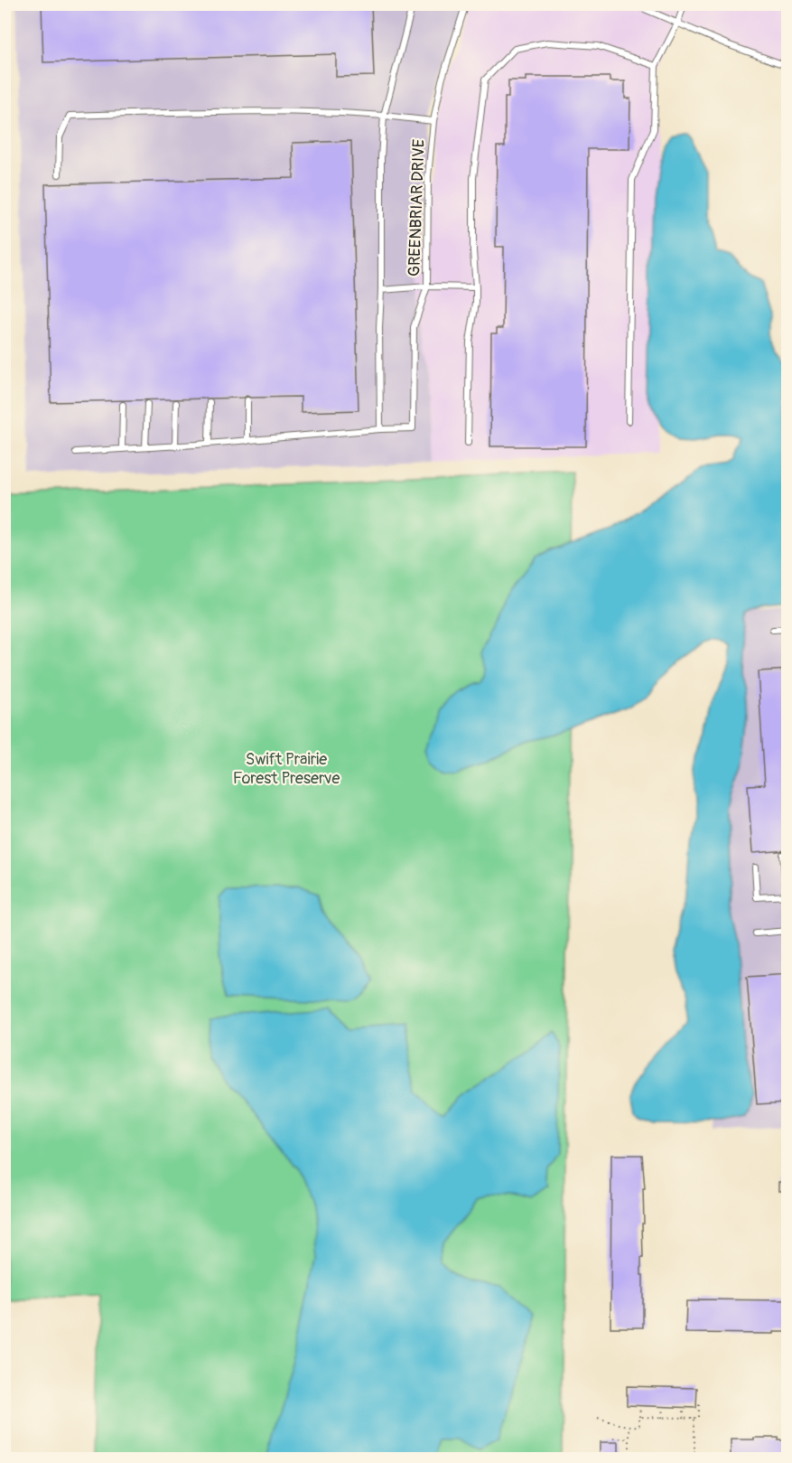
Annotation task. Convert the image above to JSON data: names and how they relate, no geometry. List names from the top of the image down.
{
  "streets": {
    "lane": ["GREENBRIAR DRIVE"]
  },
  "parks": ["Swift Prairie Forest Preserve"]
}
